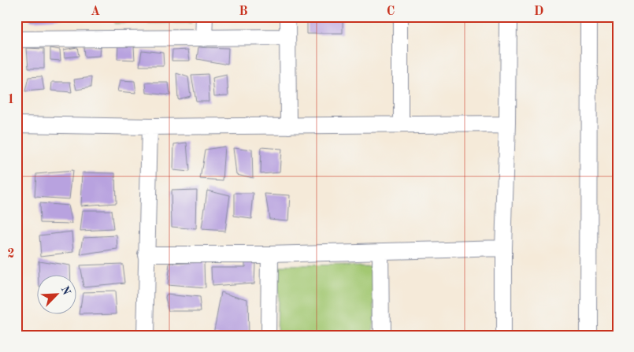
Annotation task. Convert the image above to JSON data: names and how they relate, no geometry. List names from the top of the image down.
{
  "north": "top right",
  "grid": {
    "columns": [
      "A",
      "B",
      "C",
      "D"
    ],
    "rows": ["1", "2"]
  }
}
